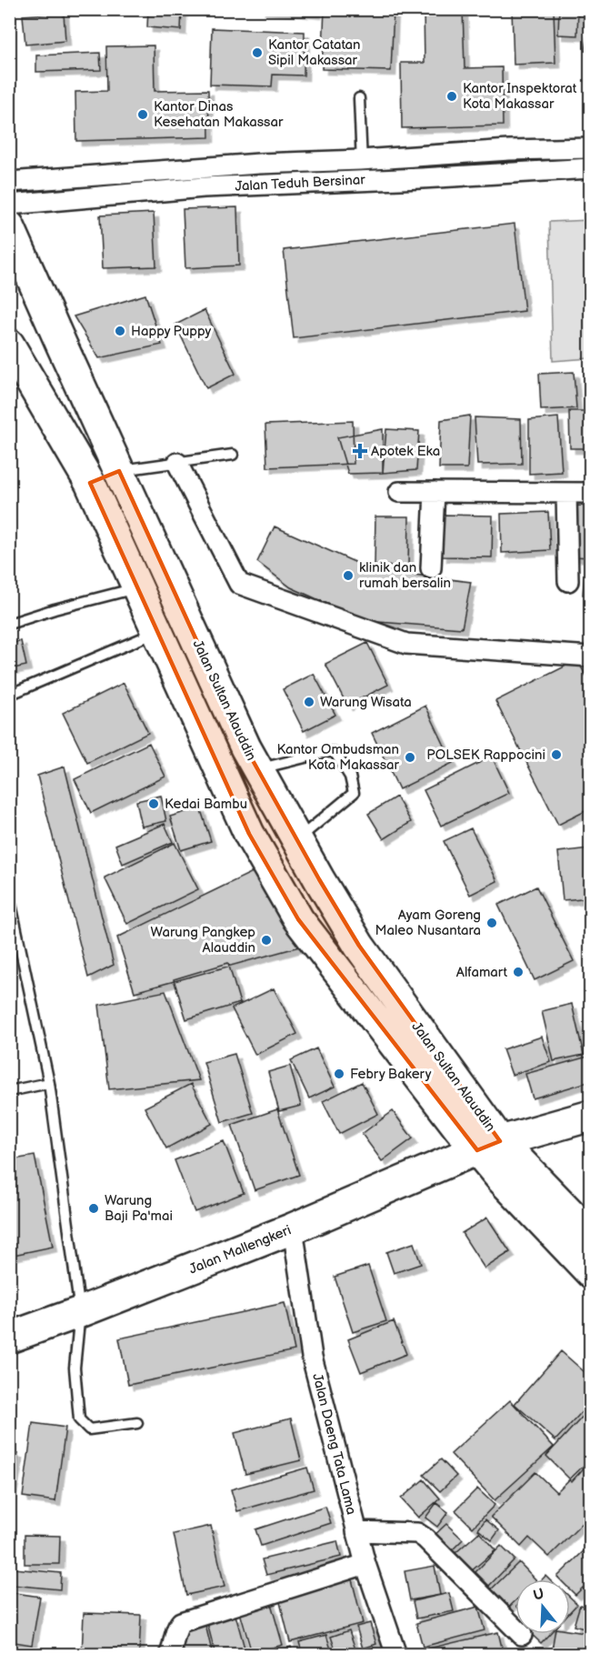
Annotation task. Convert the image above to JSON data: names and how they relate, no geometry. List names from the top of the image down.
{
  "streets": {
    "main road": ["Jalan Sultan Alauddin", "Jalan Mallengkeri"],
    "street": ["Jalan Teduh Bersinar", "Jalan Daeng Tata Lama"]
  },
  "crossings": [
    ["Jalan Sultan Alauddin", "Jalan Mallengkeri"],
    ["Jalan Mallengkeri", "Jalan Daeng Tata Lama"]
  ],
  "places": {
    "other": [
      "Kantor Catatan Sipil Makassar",
      "Kantor Inspektorat Kota Makassar",
      "Kantor Dinas Kesehatan Makassar",
      "Happy Puppy",
      "klinik dan rumah bersalin",
      "Warung Wisata",
      "POLSEK Rappocini",
      "Kantor Ombudsman Kota Makassar",
      "Kedai Bambu",
      "Ayam Goreng Maleo Nusantara",
      "Warung Pangkep Alauddin",
      "Alfamart",
      "Febry Bakery",
      "Warung Baji Pa'mai"
    ],
    "health": ["Apotek Eka"]
  },
  "north": "top"
}
